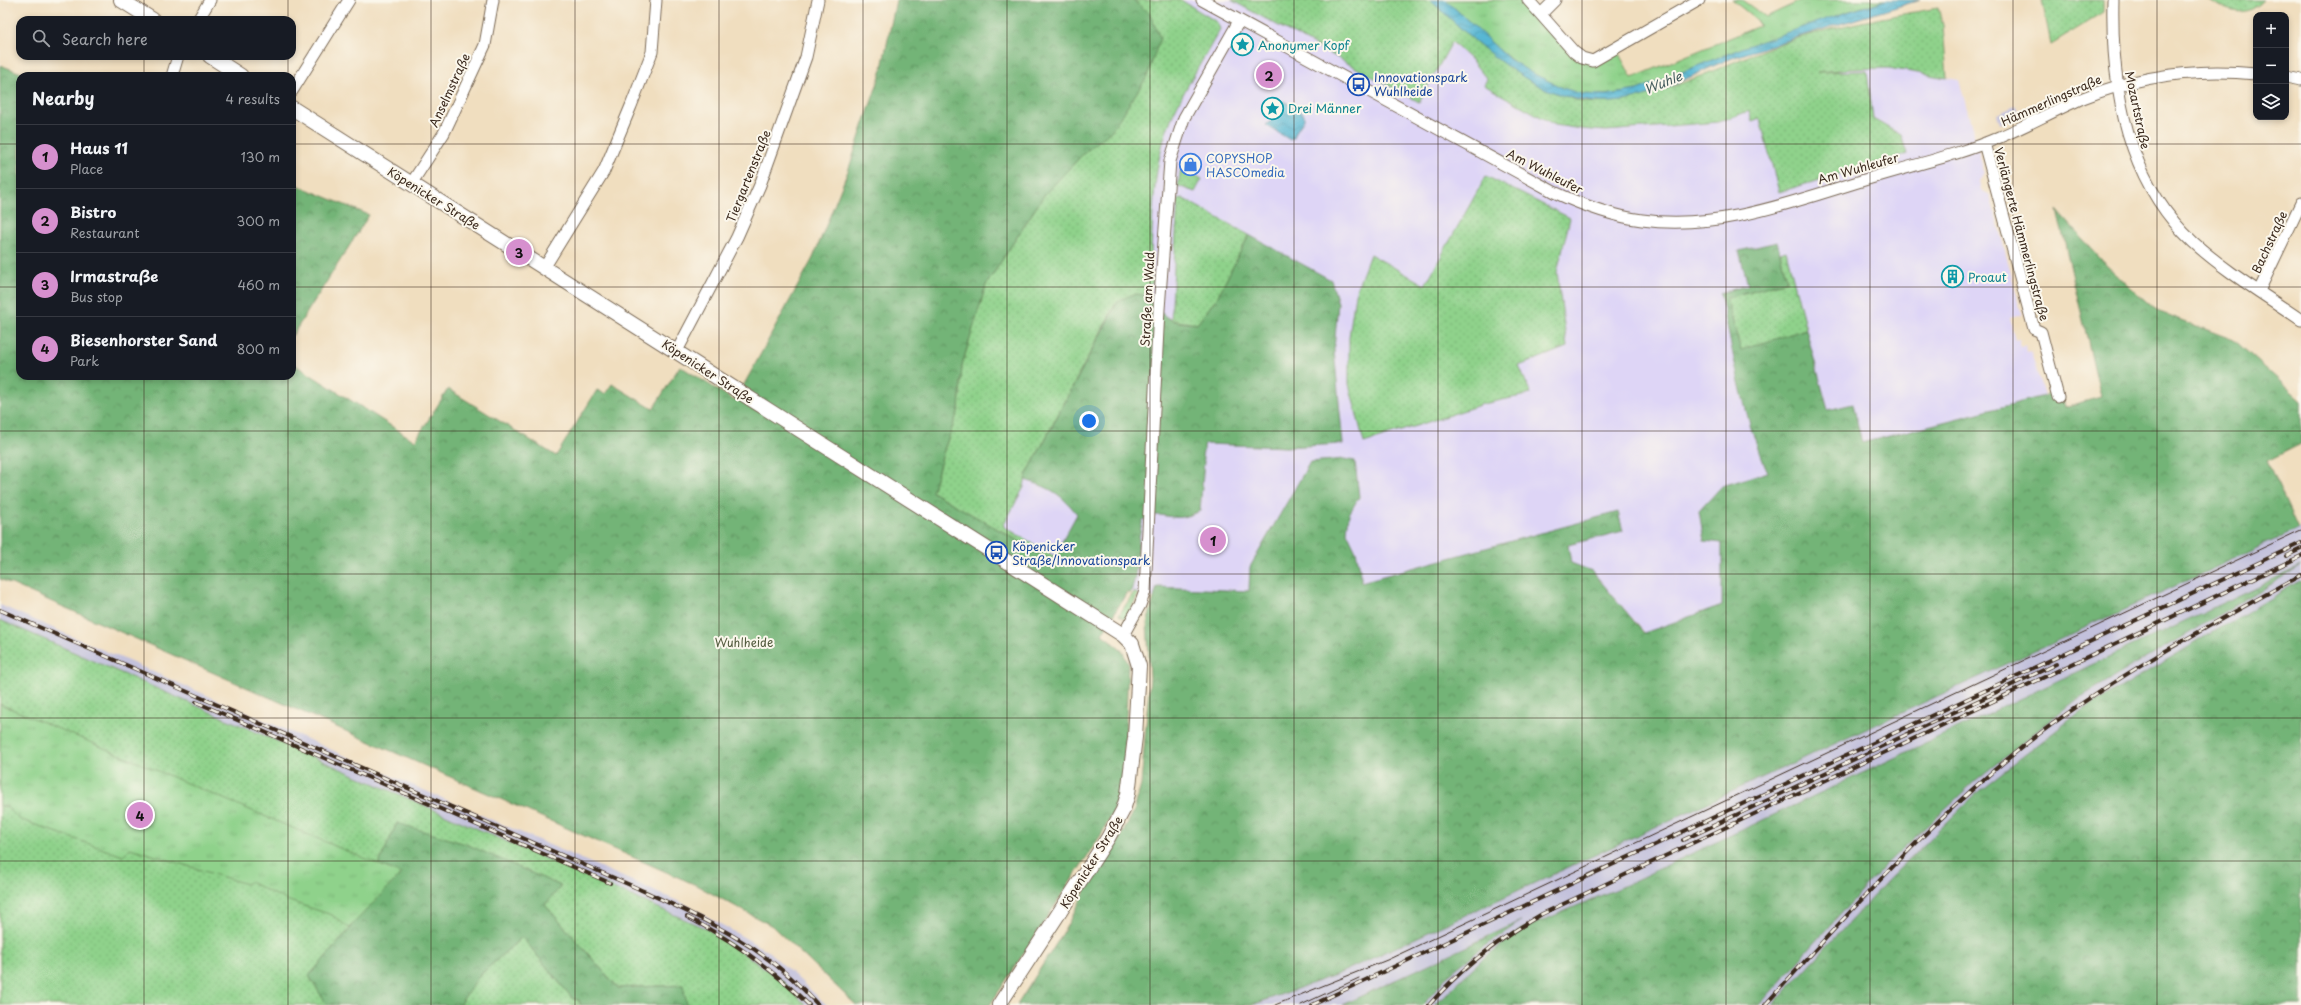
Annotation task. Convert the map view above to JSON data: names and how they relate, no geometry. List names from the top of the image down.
{
  "streets": {
    "main road": ["Köpenicker Straße"],
    "street": [
      "Anselmstraße",
      "Hämmerlingstraße",
      "Mozartstraße",
      "Am Wuhleufer",
      "Tiergartenstraße",
      "Verlängerte Hämmerlingstraße",
      "Bachstraße",
      "Straße am Wald"
    ]
  },
  "crossings": [
    ["Anselmstraße", "Köpenicker Straße"],
    ["Hämmerlingstraße", "Mozartstraße"],
    ["Hämmerlingstraße", "Am Wuhleufer"],
    ["Hämmerlingstraße", "Verlängerte Hämmerlingstraße"],
    ["Mozartstraße", "Bachstraße"],
    ["Am Wuhleufer", "Verlängerte Hämmerlingstraße"],
    ["Am Wuhleufer", "Straße am Wald"],
    ["Tiergartenstraße", "Köpenicker Straße"],
    ["Köpenicker Straße", "Straße am Wald"]
  ],
  "water": ["Wuhle"],
  "parks": ["Wuhlheide"],
  "places": {
    "place": ["Anonymer Kopf", "Drei Männer"],
    "bus stop": ["Innovationspark Wuhlheide", "Köpenicker Straße/Innovationspark"],
    "shop": ["COPYSHOP HASCOmedia"],
    "building": ["Proaut"]
  },
  "page": {
    "map_buttons": ["+", "−"],
    "search": "Search here",
    "pins": [
      "2",
      "3",
      "1",
      "4"
    ],
    "heading": ["Nearby", "4 results"],
    "list": [
      {
        "mark": "1",
        "name": "Haus 11",
        "note": "Place",
        "value": "130 m"
      },
      {
        "mark": "2",
        "name": "Bistro",
        "note": "Restaurant",
        "value": "300 m"
      },
      {
        "mark": "3",
        "name": "Irmastraße",
        "note": "Bus stop",
        "value": "460 m"
      },
      {
        "mark": "4",
        "name": "Biesenhorster Sand",
        "note": "Park",
        "value": "800 m"
      }
    ]
  }
}
